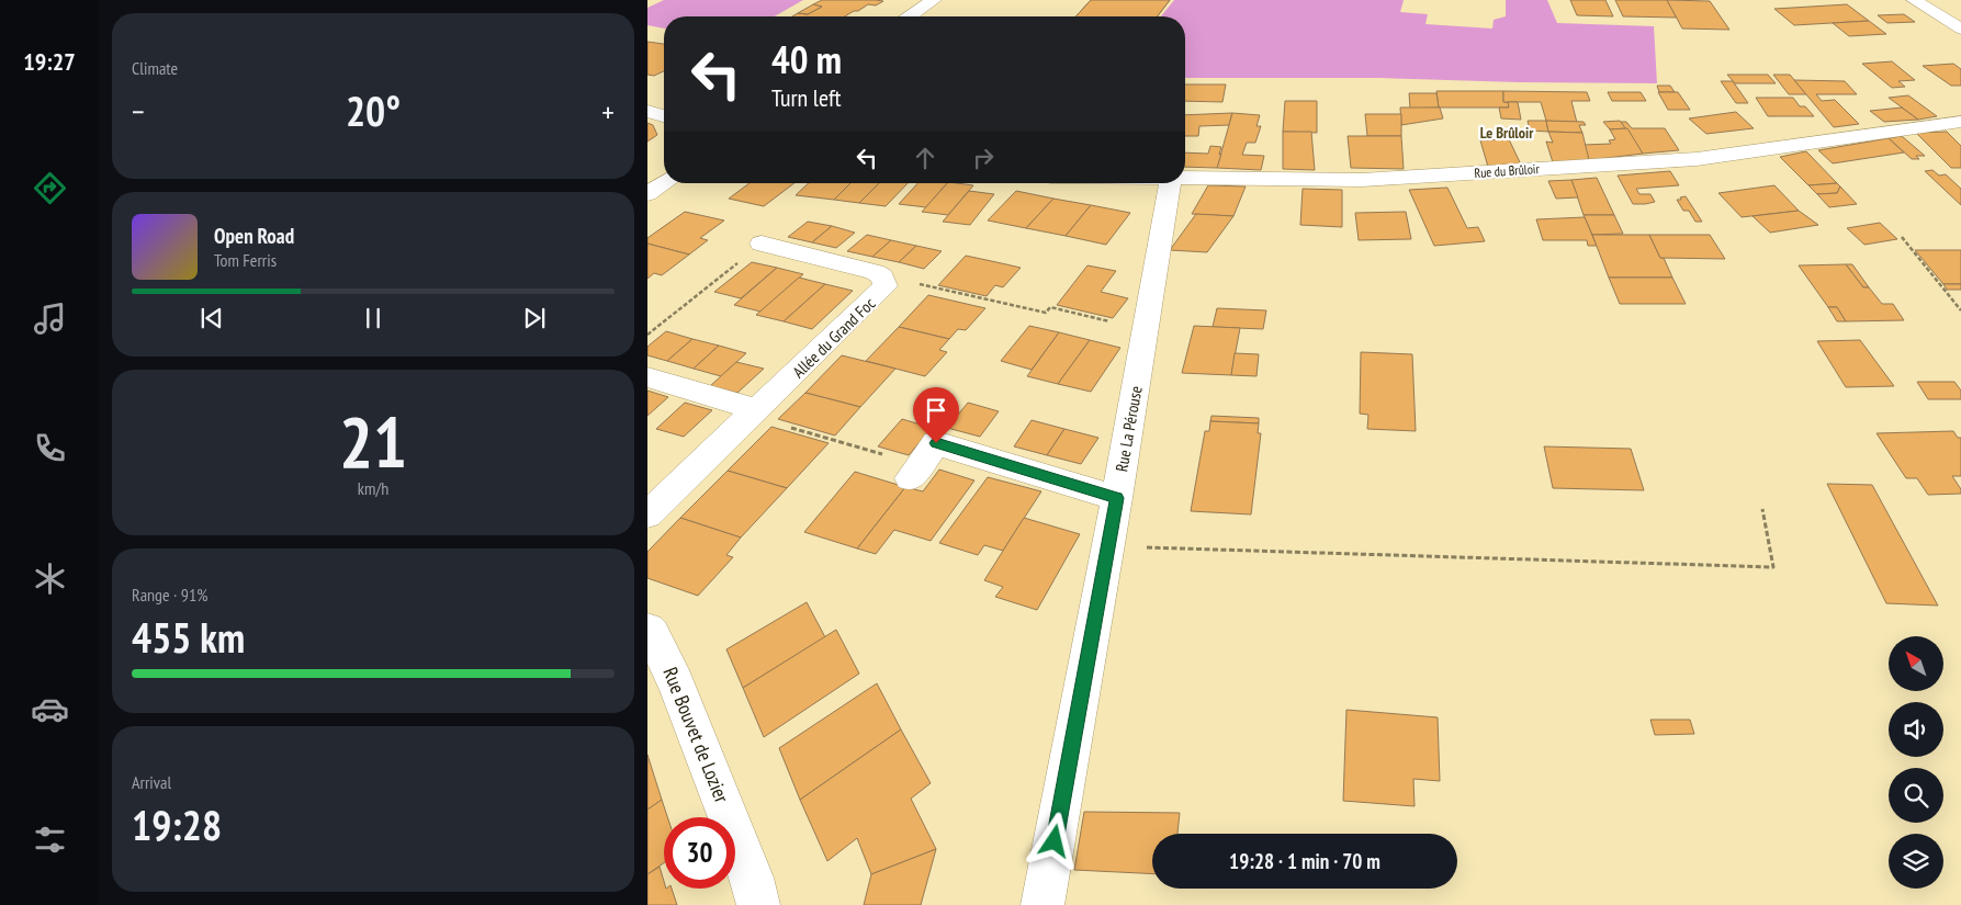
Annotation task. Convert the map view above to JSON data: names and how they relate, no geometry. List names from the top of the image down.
{
  "streets": {
    "street": [
      "Rue du Brûloir",
      "Allée du Grand Foc",
      "Rue La Pérouse",
      "Rue Bouvet de Lozier"
    ]
  },
  "districts": ["Le Brûloir"],
  "north": "top left",
  "page": {
    "tabs": "19:27",
    "tile": [
      "Climate",
      ["21", "km/h"],
      ["Range · 91%", "455 km"],
      ["Arrival", "19:28"]
    ],
    "turn": ["40 m", "Turn left"],
    "heat": ["−", "20°", "+"],
    "song": ["Open Road", "Tom Ferris"],
    "limit": "30",
    "trip": "19:28 · 1 min · 70 m"
  }
}
